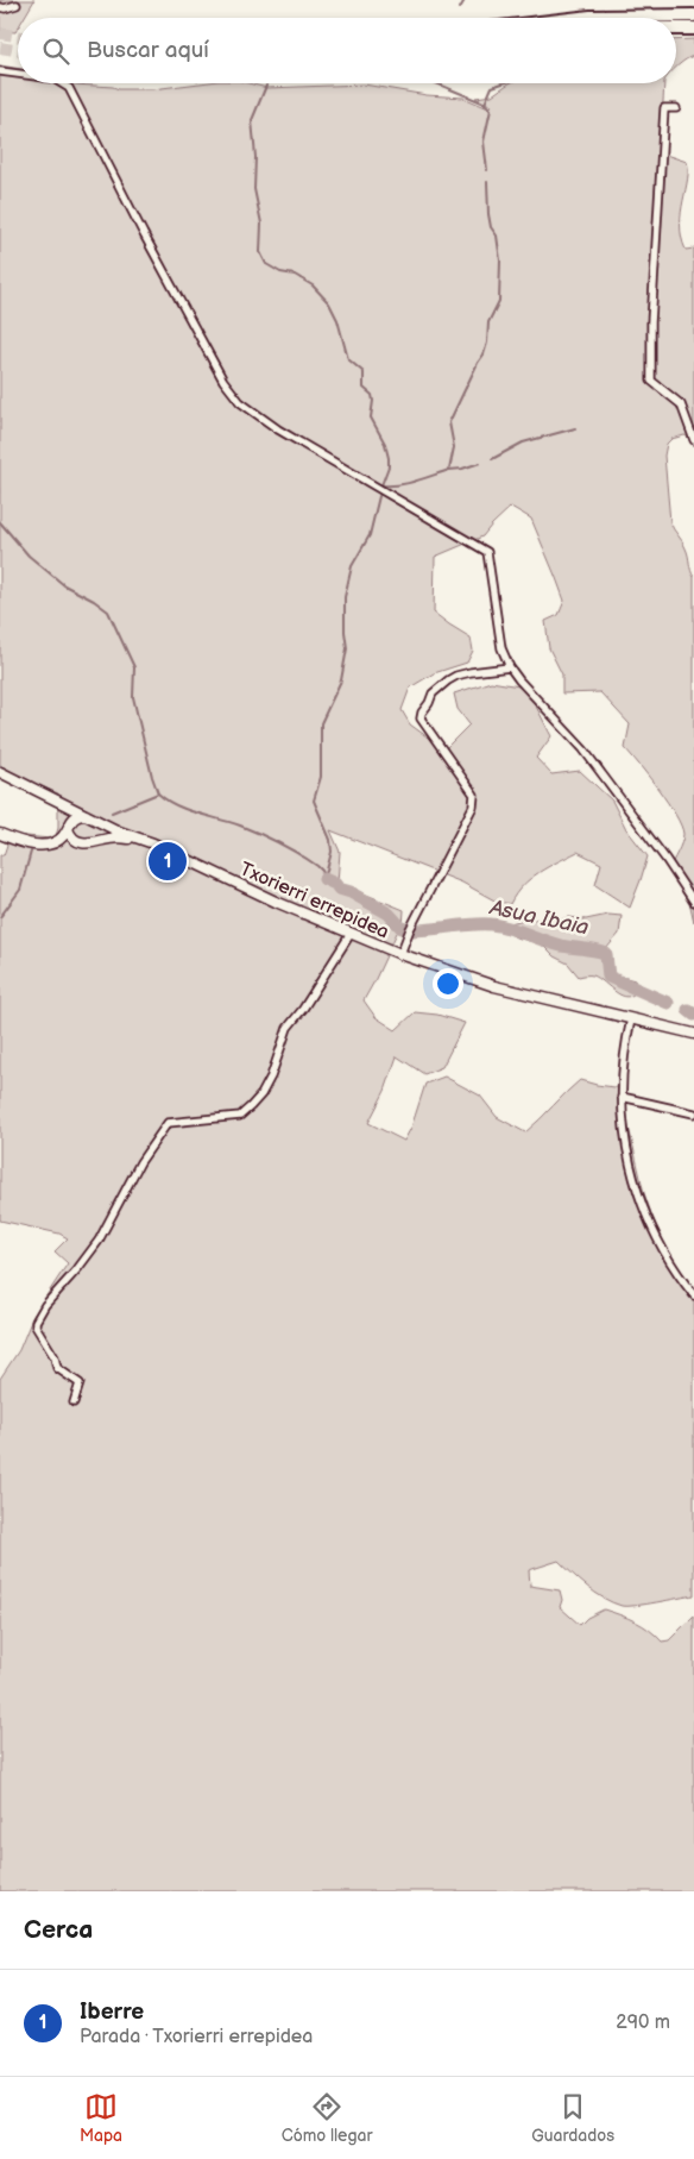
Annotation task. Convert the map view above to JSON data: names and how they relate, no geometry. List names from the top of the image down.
{
  "streets": {
    "street": ["Txorierri errepidea"]
  },
  "water": ["Asua Ibaia"],
  "page": {
    "search": "Buscar aquí",
    "pins": "1",
    "heading": "Cerca",
    "list": [
      {
        "mark": "1",
        "name": "Iberre",
        "note": "Parada · Txorierri errepidea",
        "value": "290 m"
      }
    ],
    "nav": ["Mapa", "Cómo llegar", "Guardados"]
  }
}
